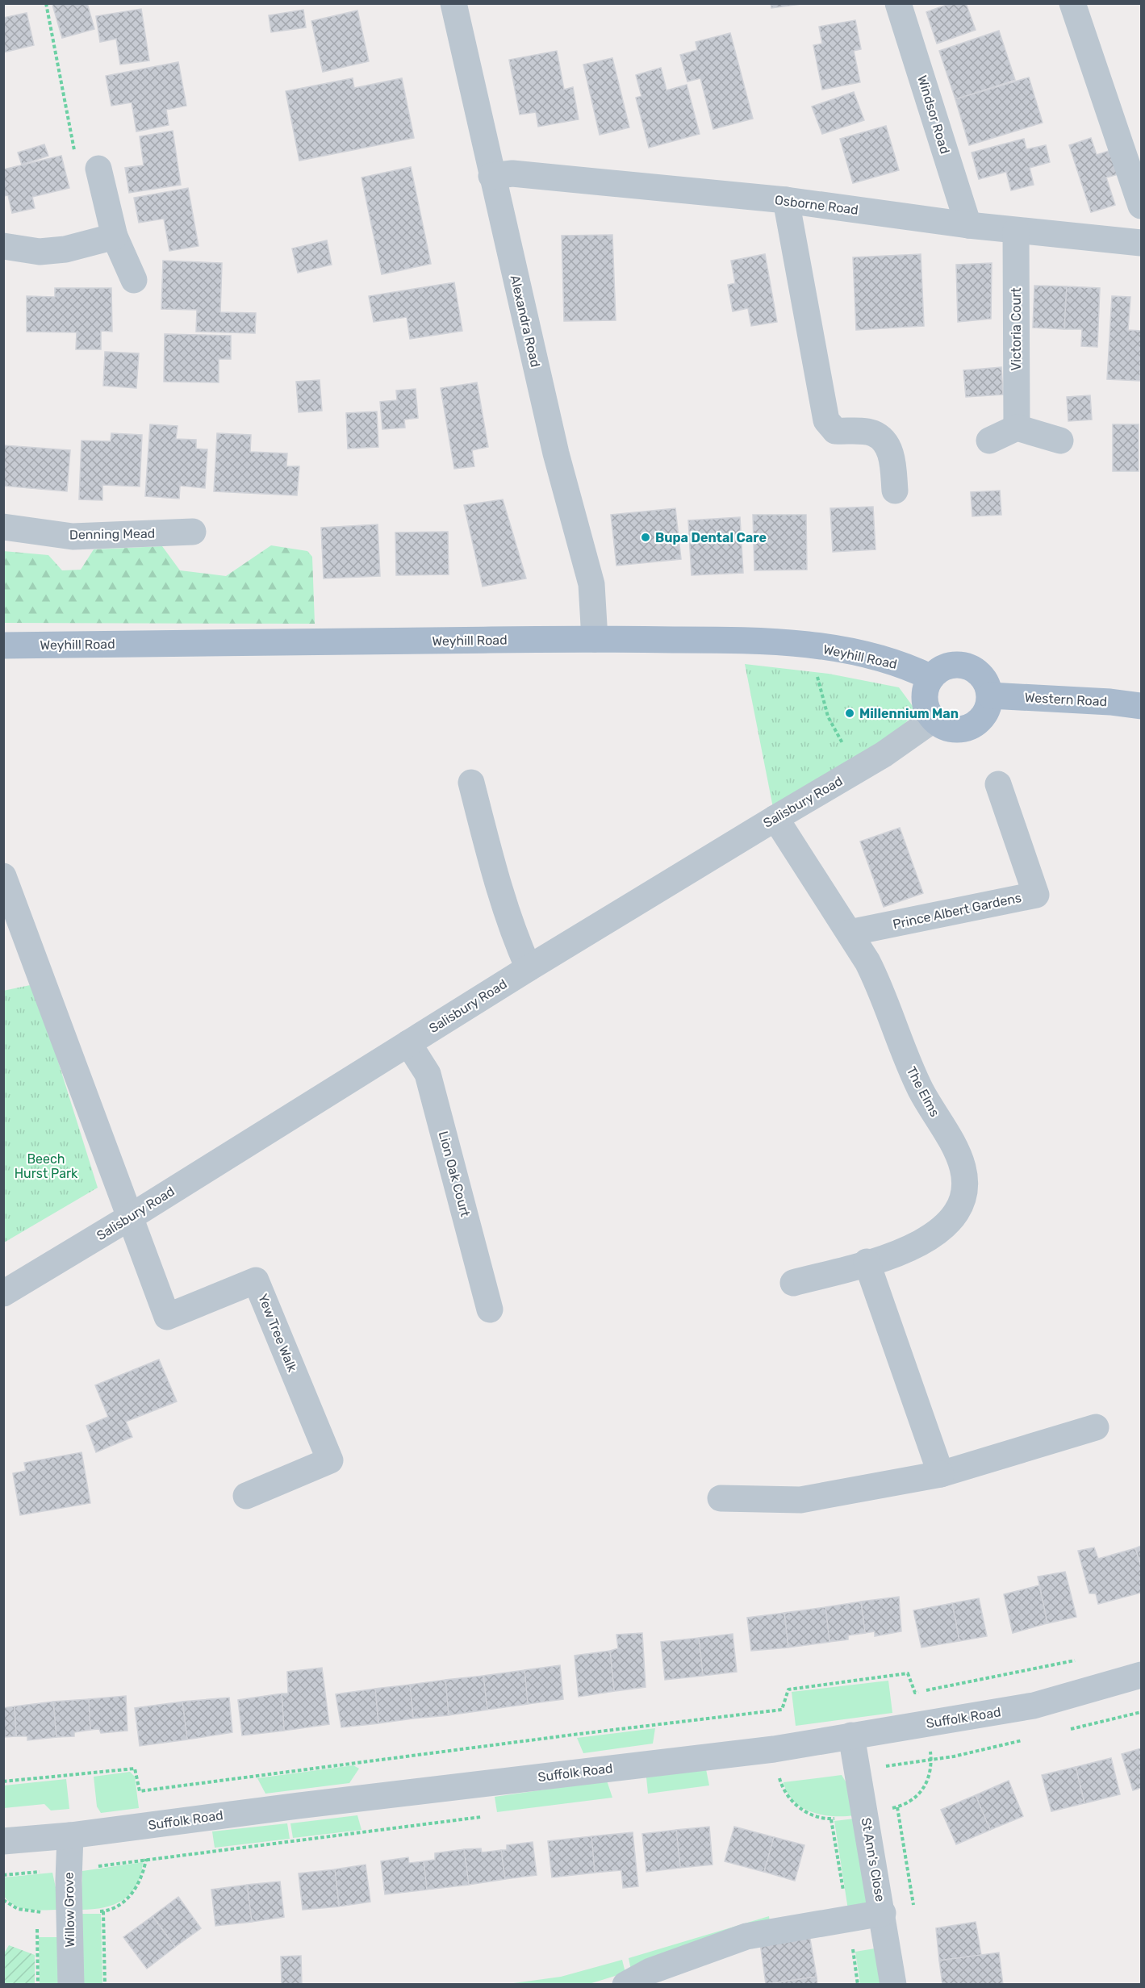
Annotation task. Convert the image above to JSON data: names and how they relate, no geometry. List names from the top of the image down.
{
  "streets": {
    "main road": ["Weyhill Road", "Western Road"],
    "street": [
      "Windsor Road",
      "Osborne Road",
      "Alexandra Road",
      "Victoria Court",
      "Denning Mead",
      "Salisbury Road",
      "Prince Albert Gardens",
      "The Elms",
      "Lion Oak Court",
      "Yew Tree Walk",
      "Suffolk Road",
      "St Ann's Close",
      "Willow Grove"
    ]
  },
  "crossings": [
    ["Windsor Road", "Osborne Road"],
    ["Osborne Road", "Alexandra Road"],
    ["Osborne Road", "Victoria Court"],
    ["Alexandra Road", "Weyhill Road"],
    ["Weyhill Road", "Western Road"],
    ["Weyhill Road", "Salisbury Road"],
    ["Western Road", "Salisbury Road"],
    ["Salisbury Road", "The Elms"],
    ["Salisbury Road", "Lion Oak Court"],
    ["Salisbury Road", "Yew Tree Walk"],
    ["Prince Albert Gardens", "The Elms"],
    ["Suffolk Road", "St Ann's Close"],
    ["Suffolk Road", "Willow Grove"]
  ],
  "parks": ["Beech Hurst Park"],
  "places": ["Bupa Dental Care", "Millennium Man"]
}
